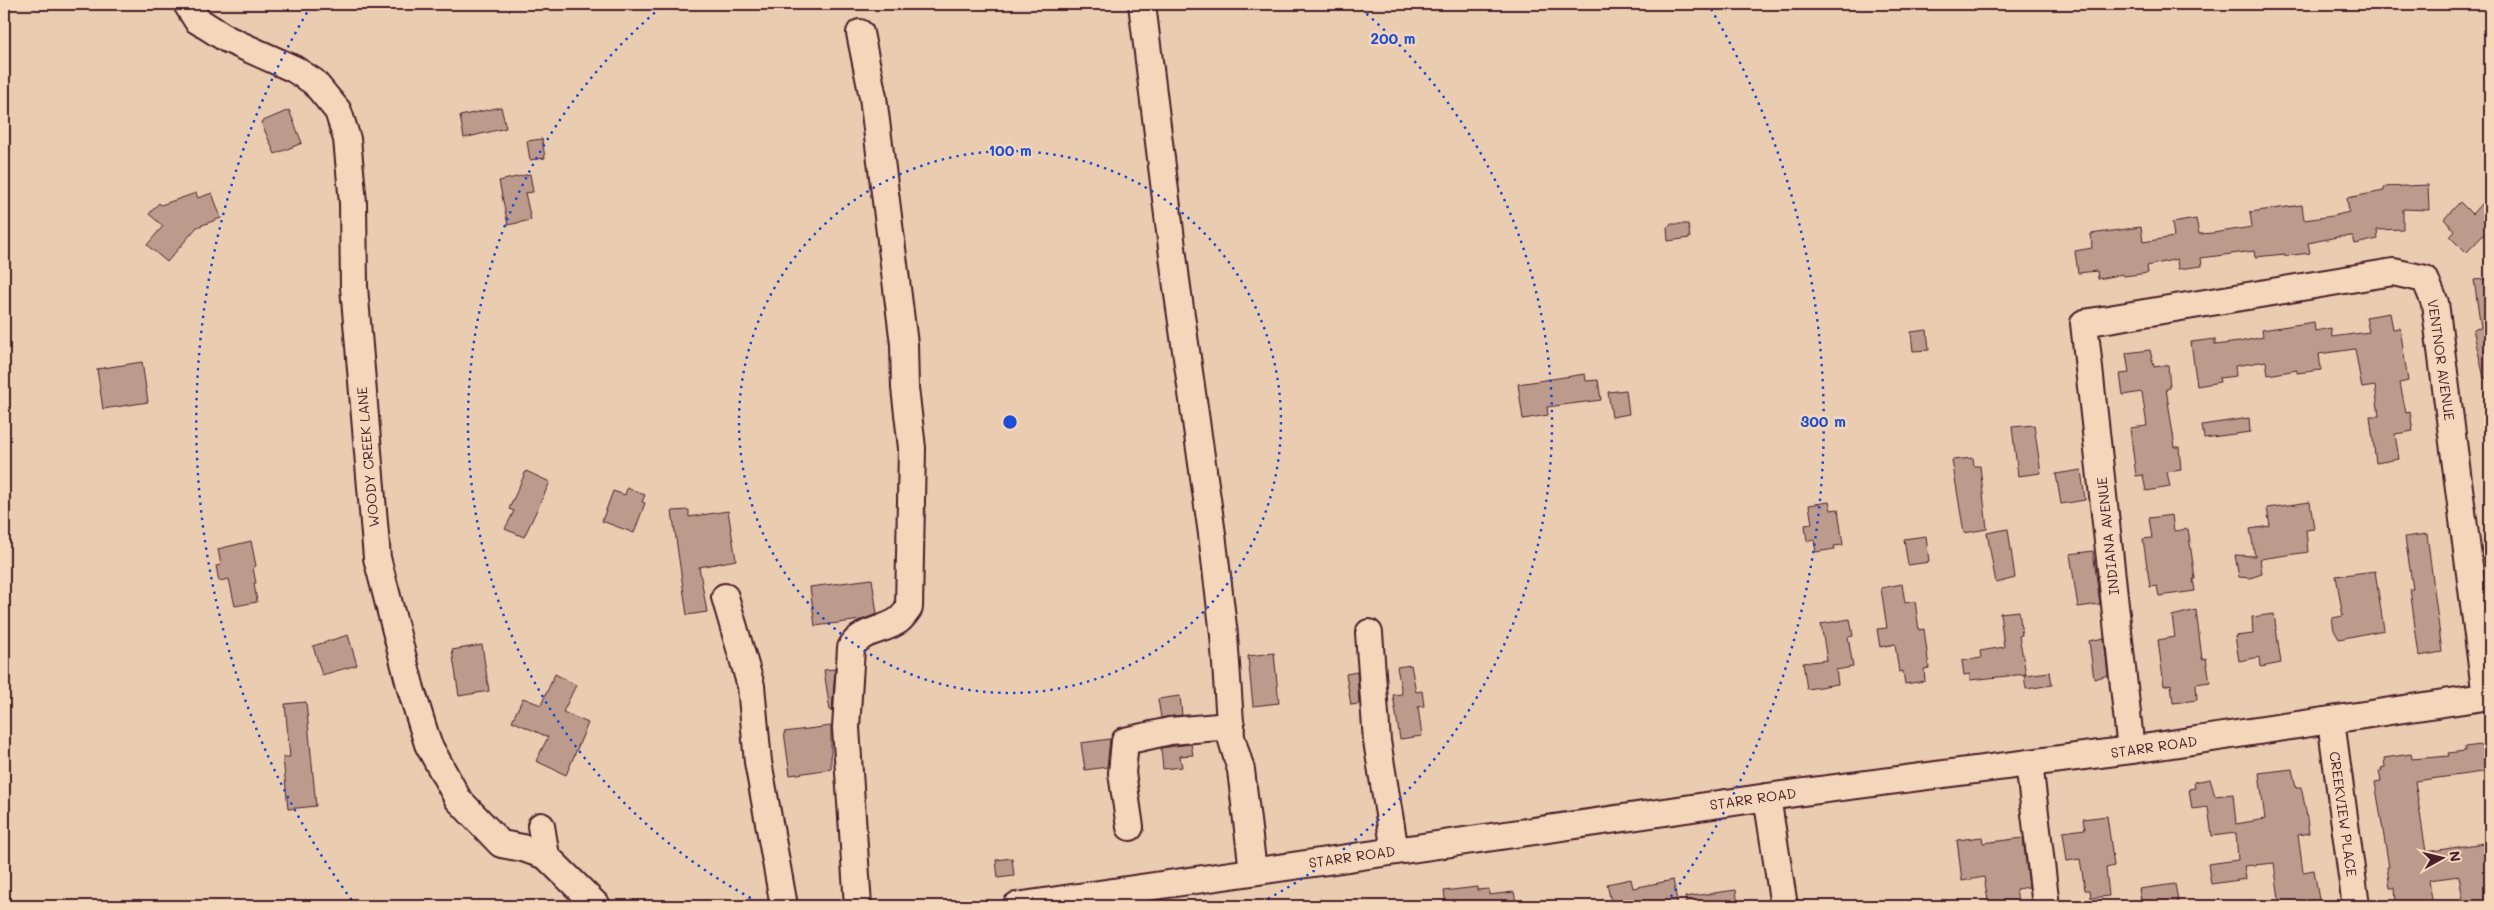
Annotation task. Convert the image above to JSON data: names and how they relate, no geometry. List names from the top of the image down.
{
  "streets": {
    "street": [
      "VENTNOR AVENUE",
      "WOODY CREEK LANE",
      "INDIANA AVENUE",
      "STARR ROAD",
      "CREEKVIEW PLACE"
    ]
  },
  "crossings": [
    ["VENTNOR AVENUE", "INDIANA AVENUE"],
    ["VENTNOR AVENUE", "STARR ROAD"],
    ["INDIANA AVENUE", "STARR ROAD"],
    ["STARR ROAD", "CREEKVIEW PLACE"]
  ],
  "north": "right",
  "rings": ["200 m", "100 m", "300 m"]
}
